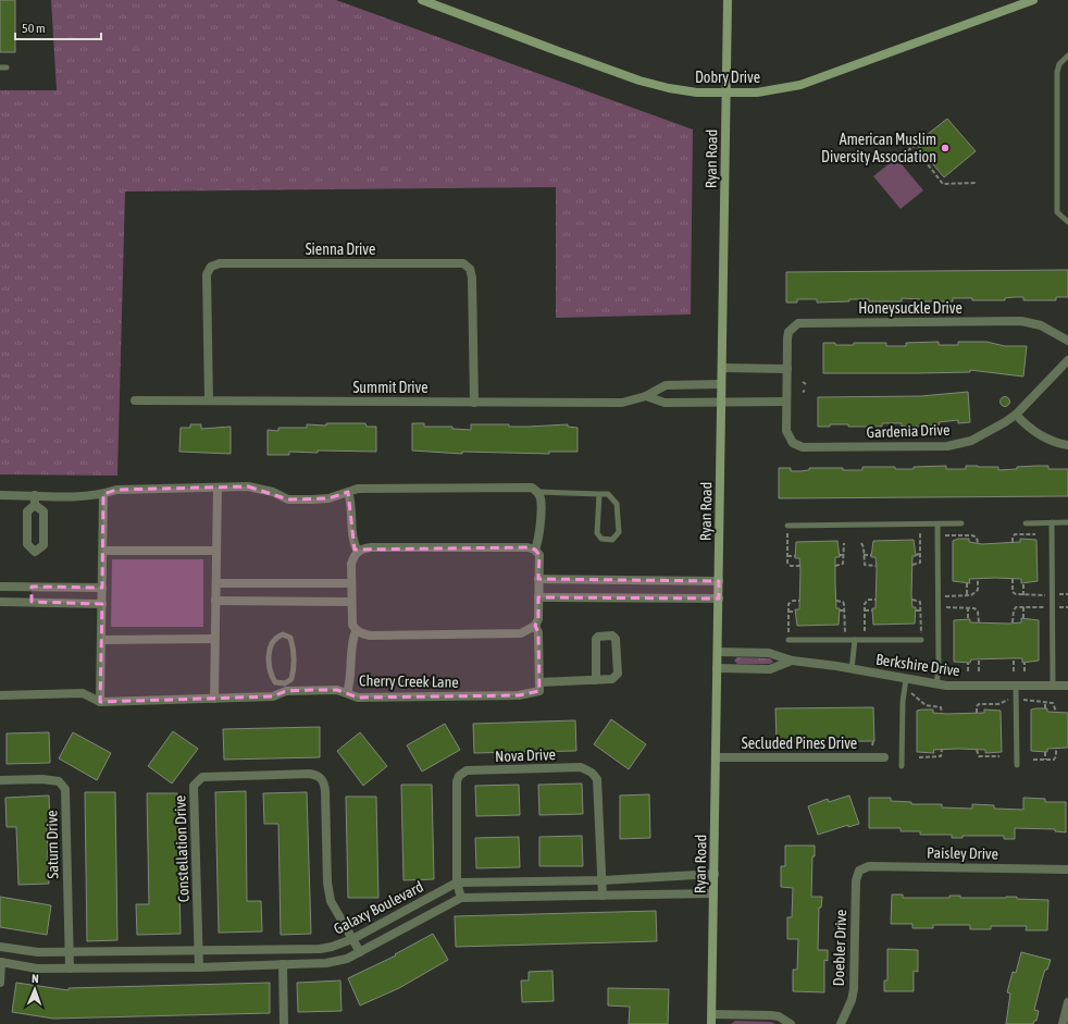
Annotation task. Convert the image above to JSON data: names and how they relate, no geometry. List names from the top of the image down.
{
  "streets": {
    "main road": ["Dobry Drive", "Ryan Road"],
    "street": [
      "Sienna Drive",
      "Honeysuckle Drive",
      "Summit Drive",
      "Gardenia Drive",
      "Berkshire Drive",
      "Cherry Creek Lane",
      "Secluded Pines Drive",
      "Nova Drive",
      "Saturn Drive",
      "Constellation Drive",
      "Paisley Drive",
      "Galaxy Boulevard",
      "Doebler Drive"
    ]
  },
  "crossings": [
    ["Dobry Drive", "Ryan Road"],
    ["Ryan Road", "Summit Drive"],
    ["Ryan Road", "Berkshire Drive"],
    ["Ryan Road", "Secluded Pines Drive"],
    ["Ryan Road", "Galaxy Boulevard"],
    ["Sienna Drive", "Summit Drive"],
    ["Honeysuckle Drive", "Gardenia Drive"],
    ["Nova Drive", "Galaxy Boulevard"],
    ["Saturn Drive", "Galaxy Boulevard"],
    ["Constellation Drive", "Galaxy Boulevard"],
    ["Paisley Drive", "Doebler Drive"]
  ],
  "places": ["American Muslim Diversity Association"],
  "scale_bar": "50 m",
  "north": "top"
}
